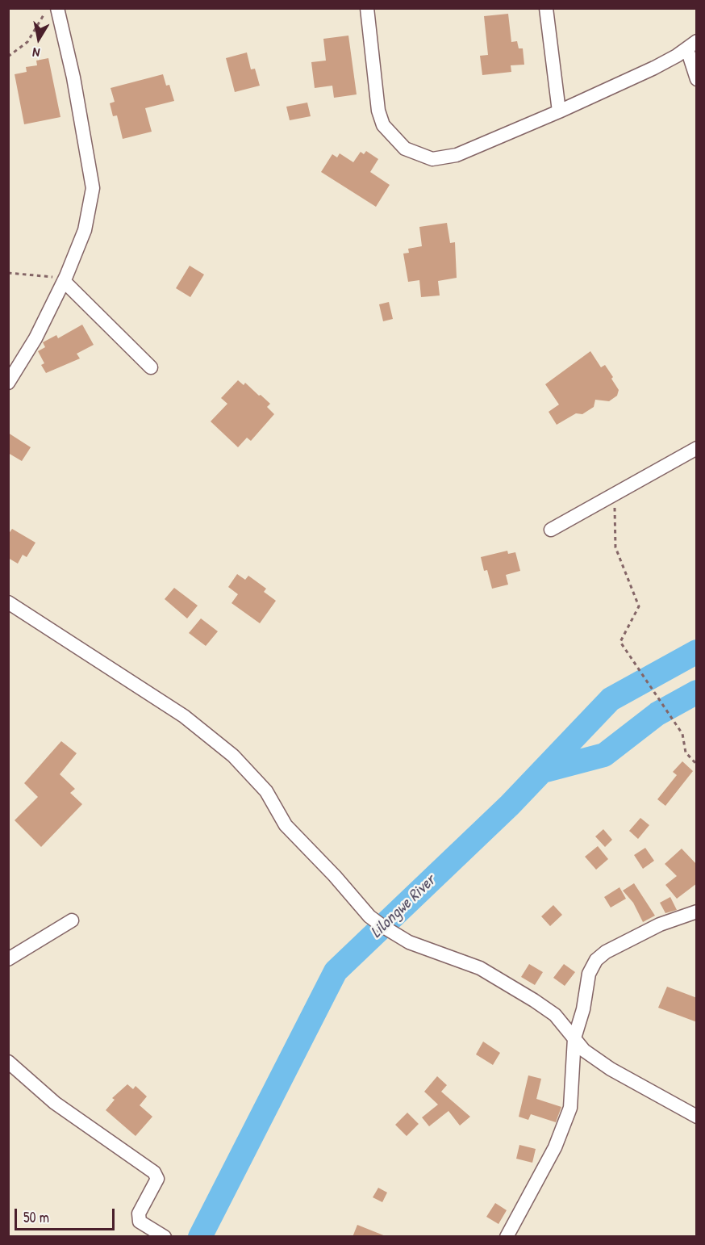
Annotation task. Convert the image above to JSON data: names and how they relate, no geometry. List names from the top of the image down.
{
  "water": ["Lilongwe River"],
  "scale_bar": "50 m",
  "north": "bottom"
}
